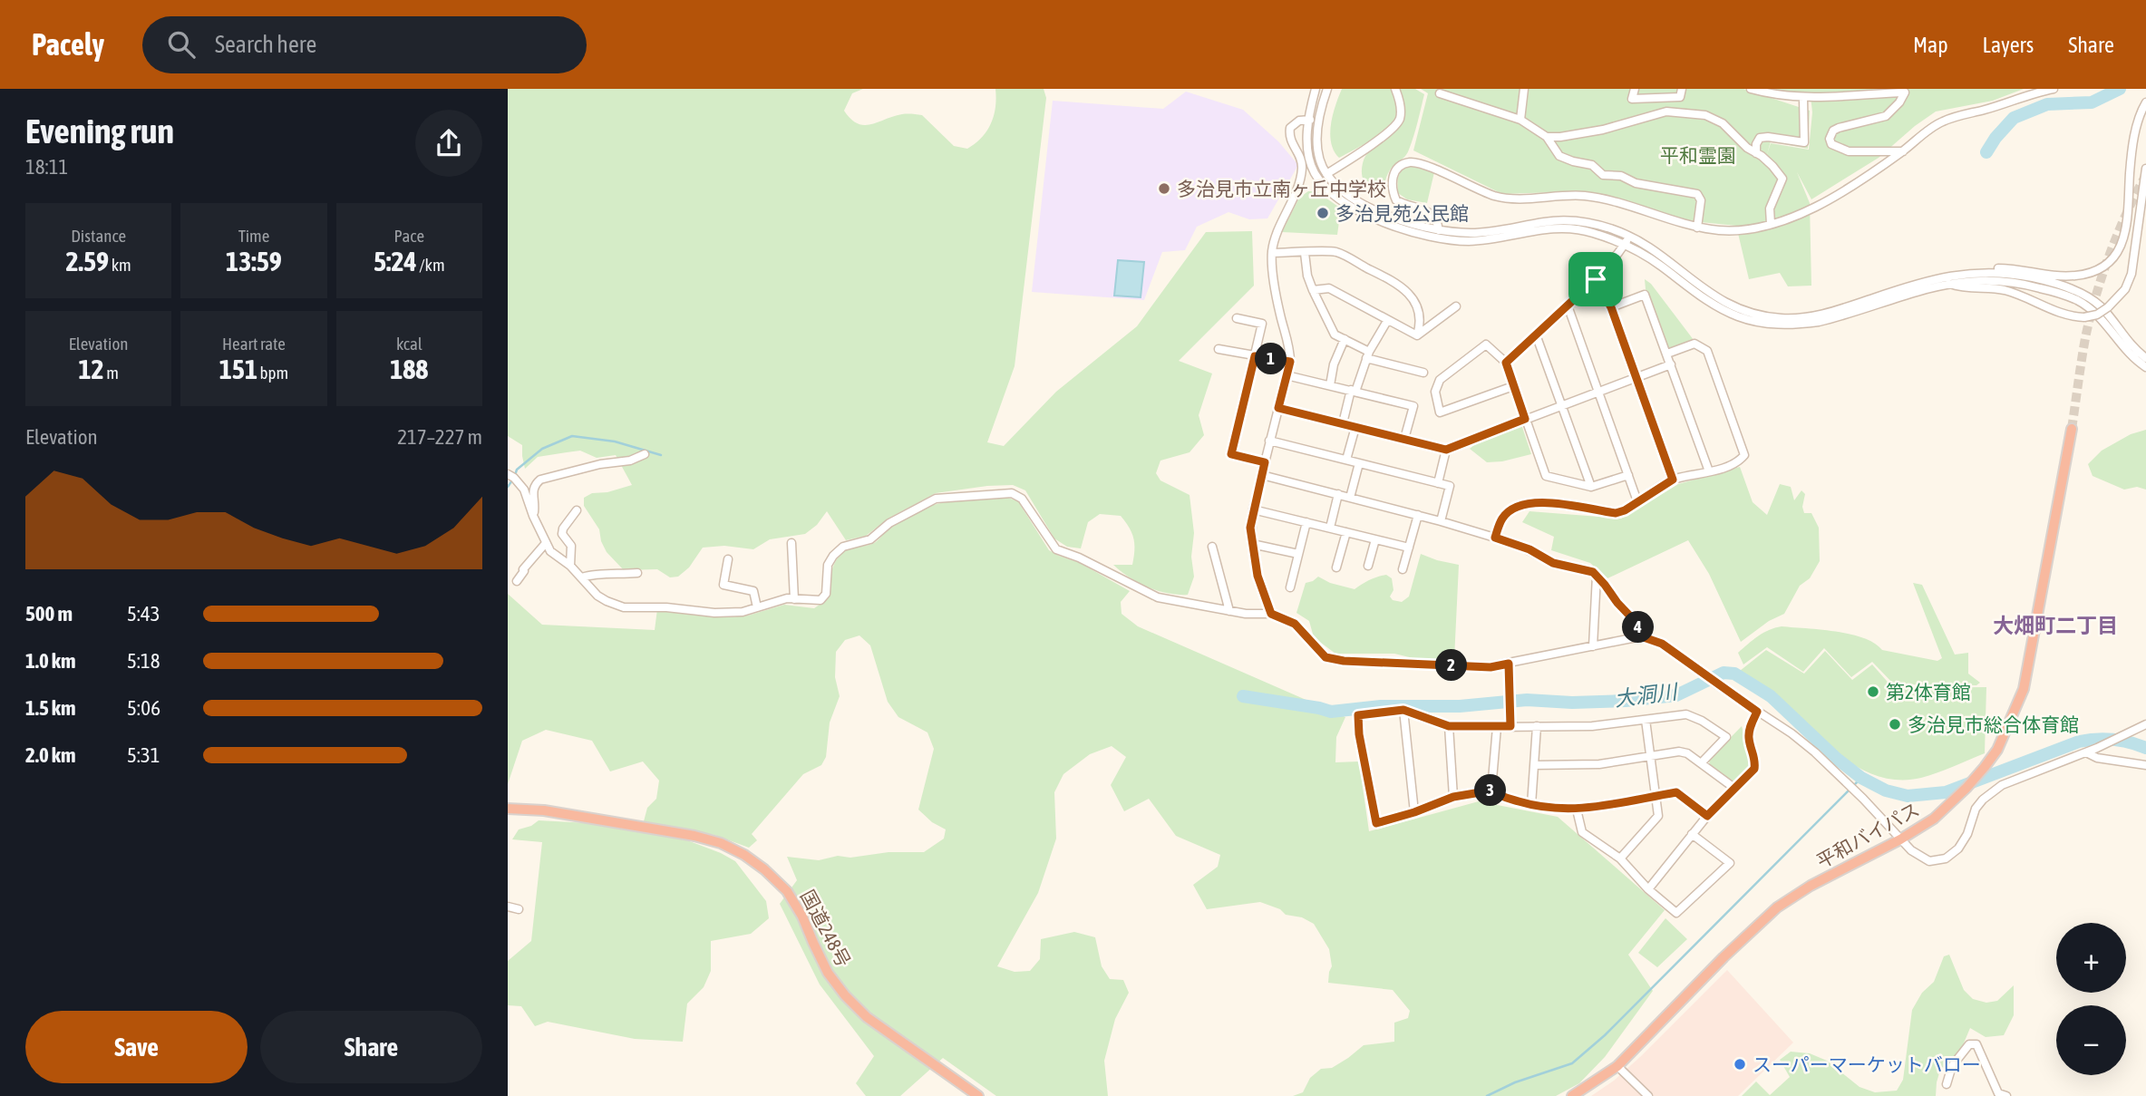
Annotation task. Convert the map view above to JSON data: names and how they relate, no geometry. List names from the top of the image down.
{
  "streets": {
    "highway": ["平和バイパス", "国道248号"]
  },
  "districts": ["大畑町二丁目"],
  "water": ["大洞川"],
  "parks": ["平和霊園"],
  "places": [
    "多治見市立南ヶ丘中学校",
    "多治見苑公民館",
    "第2体育館",
    "多治見市総合体育館",
    "スーパーマーケットバロー"
  ],
  "page": {
    "header": "Pacely",
    "search": "Search here",
    "nav": ["Map", "Layers", "Share"],
    "heading": ["Evening run", "18:11"],
    "stats": [
      ["Distance", "2.59 km"],
      ["Time", "13:59"],
      ["Pace", "5:24 /km"],
      ["Elevation", "12 m"],
      ["Heart rate", "151 bpm"],
      ["kcal", "188"]
    ],
    "pins": [
      "1",
      "4",
      "2",
      "3"
    ],
    "chart": ["Elevation", "217–227 m"],
    "list": [
      {
        "name": "500 m",
        "note": "5:43"
      },
      {
        "name": "1.0 km",
        "note": "5:18"
      },
      {
        "name": "1.5 km",
        "note": "5:06"
      },
      {
        "name": "2.0 km",
        "note": "5:31"
      }
    ],
    "map_buttons": ["+", "−"],
    "buttons": ["Save", "Share"]
  }
}
